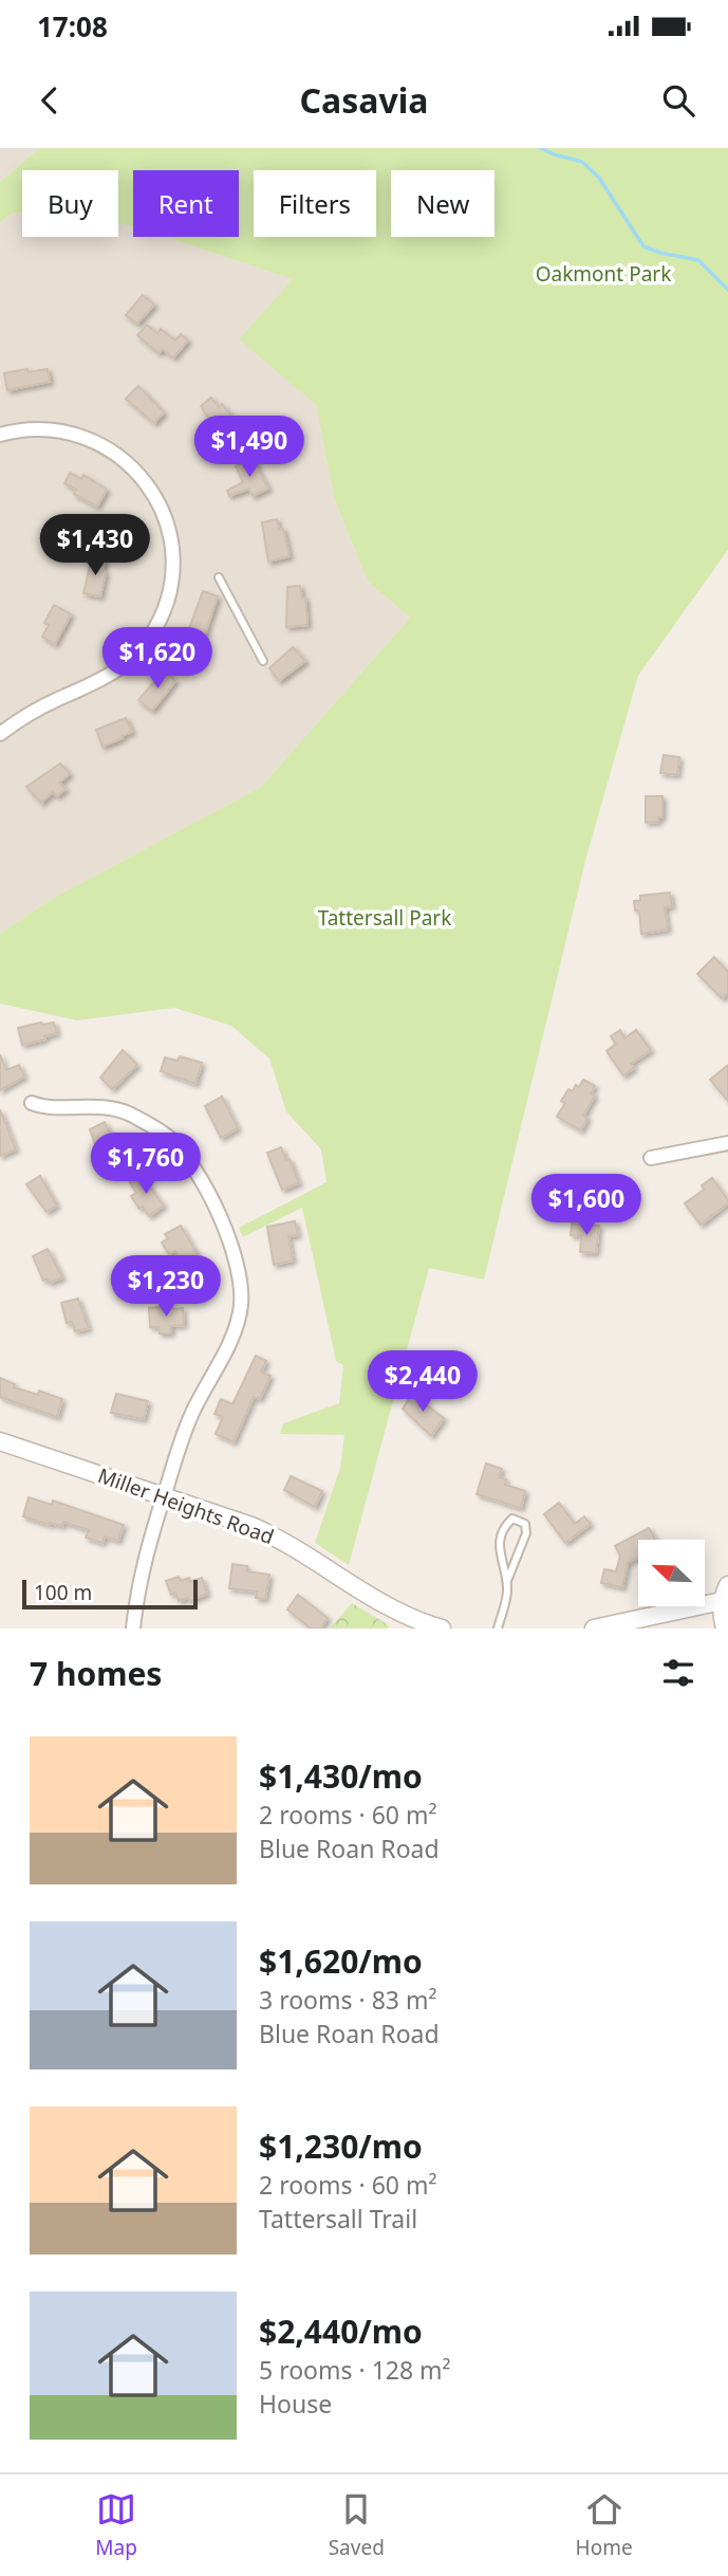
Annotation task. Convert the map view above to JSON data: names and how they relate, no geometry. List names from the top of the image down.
{
  "streets": {
    "street": ["Miller Heights Road"]
  },
  "parks": ["Oakmont Park", "Tattersall Park"],
  "scale_bar": "100 m",
  "north": "top left",
  "page": {
    "status": "17:08",
    "header": "Casavia",
    "chip": [
      "Buy",
      "Rent",
      "Filters",
      "New"
    ],
    "price": [
      "$1,490",
      "$1,430",
      "$1,620",
      "$1,760",
      "$1,600",
      "$1,230",
      "$2,440"
    ],
    "scale": "100 m",
    "heading": "7 homes",
    "list": [
      {
        "name": "$1,430/mo",
        "note": "2 rooms · 60 m² · Blue Roan Road"
      },
      {
        "name": "$1,620/mo",
        "note": "3 rooms · 83 m² · Blue Roan Road"
      },
      {
        "name": "$1,230/mo",
        "note": "2 rooms · 60 m² · Tattersall Trail"
      },
      {
        "name": "$2,440/mo",
        "note": "5 rooms · 128 m² · House"
      }
    ],
    "tabs": ["Map", "Saved", "Home"]
  }
}
